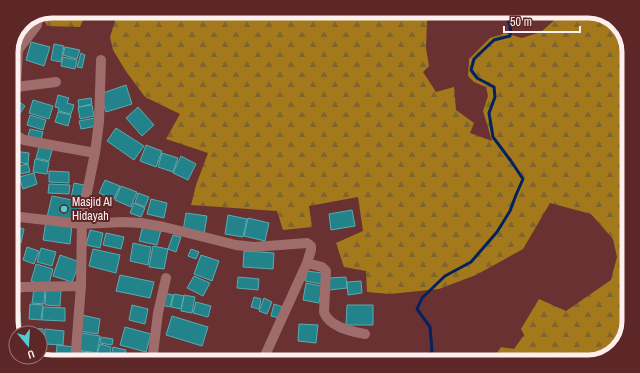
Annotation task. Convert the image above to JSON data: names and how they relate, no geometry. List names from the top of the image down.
{
  "places": ["Masjid Al Hidayah"],
  "scale_bar": "50 m",
  "north": "bottom"
}
